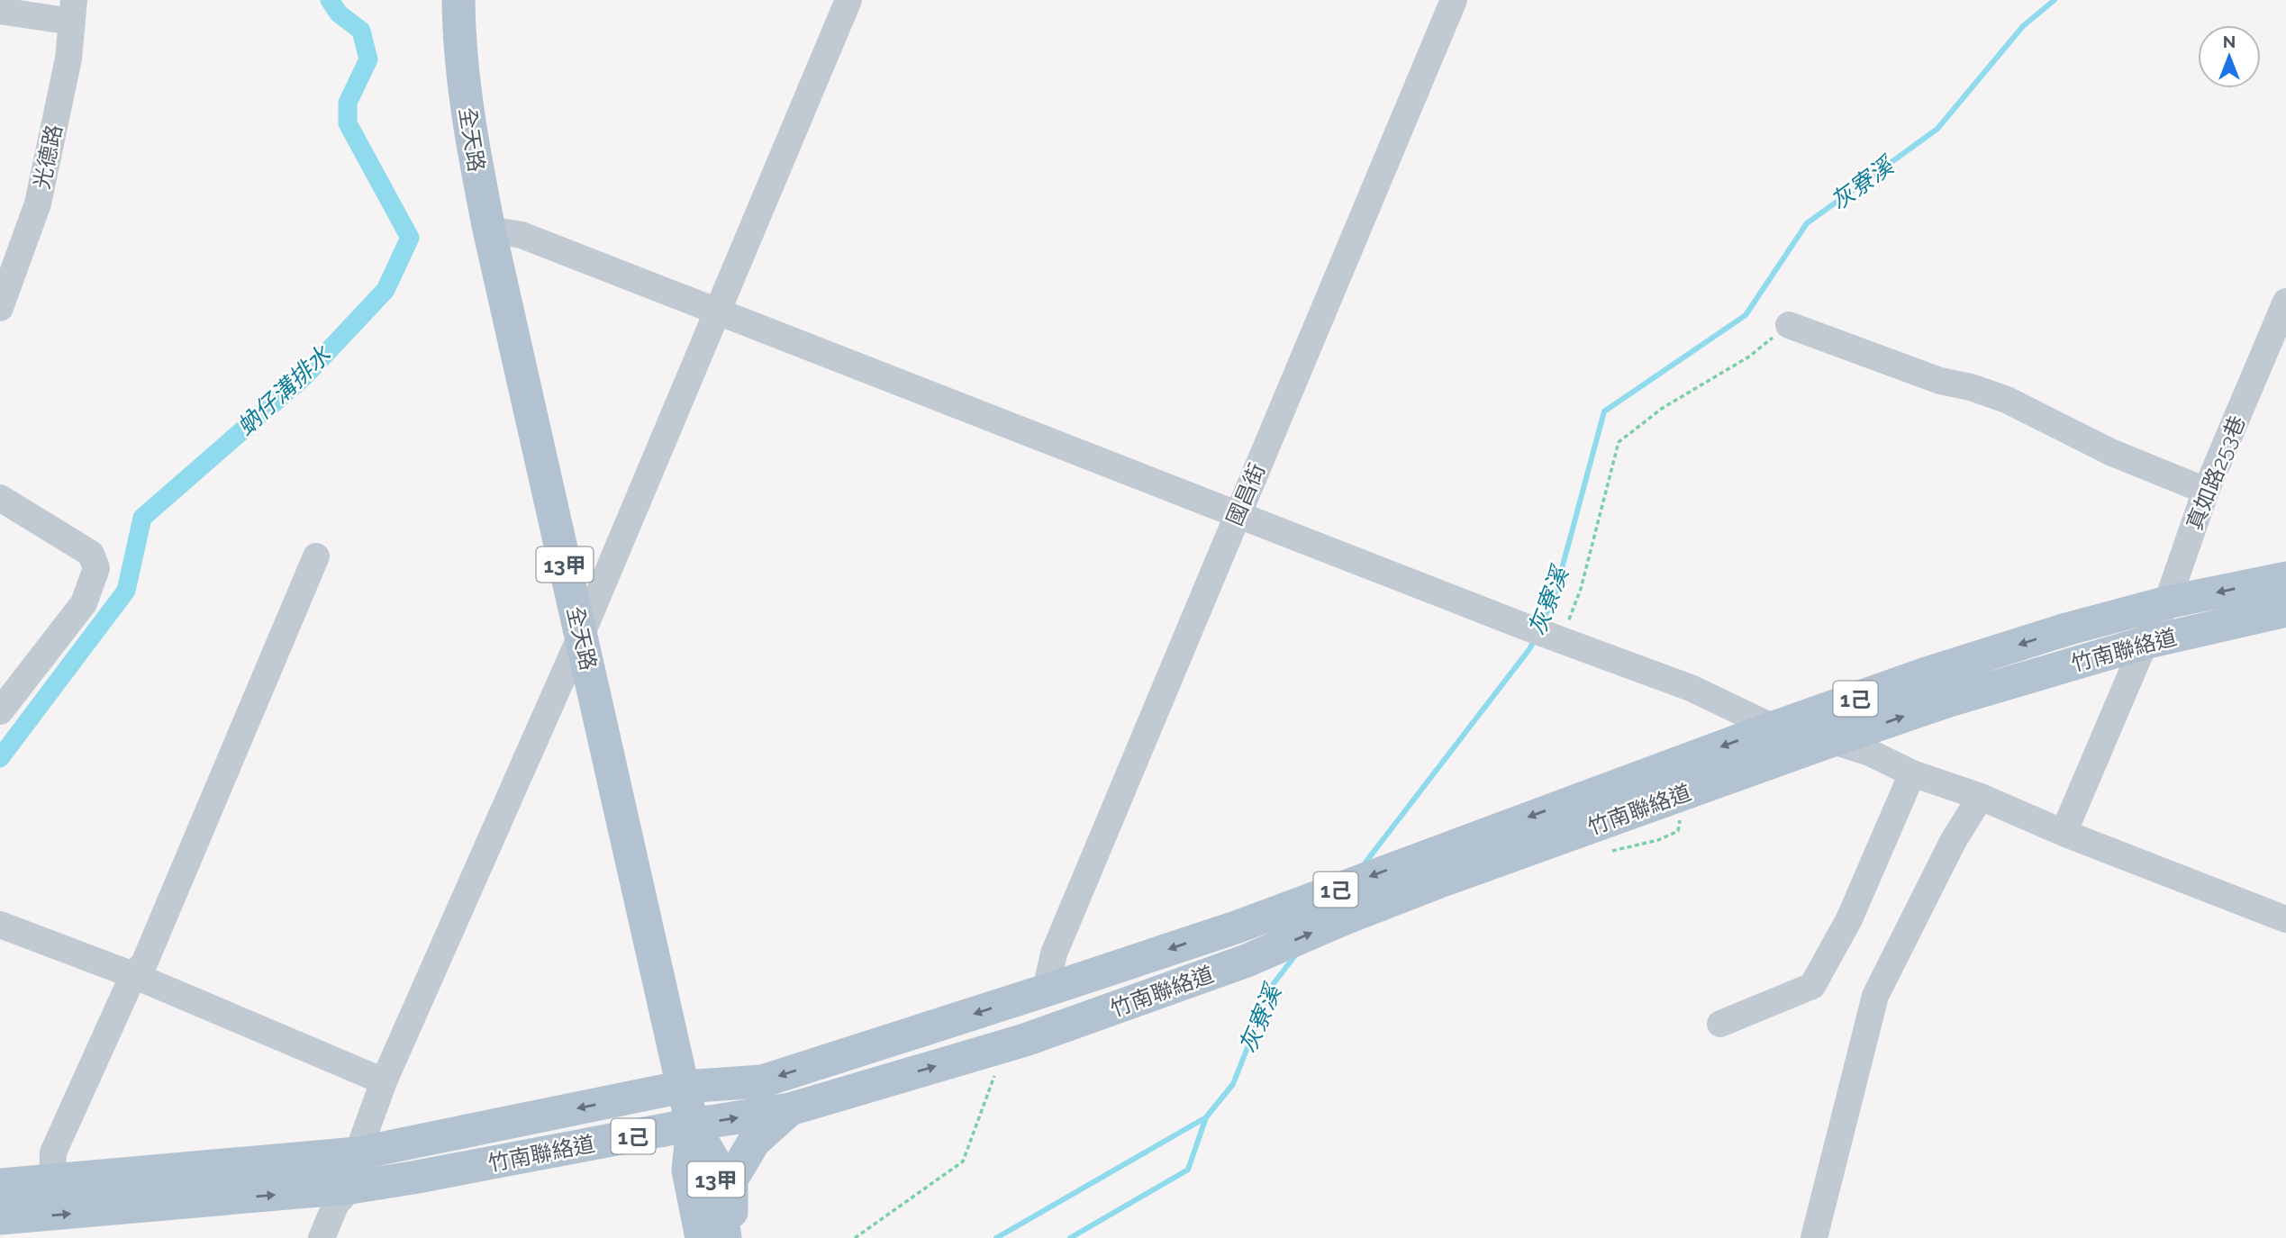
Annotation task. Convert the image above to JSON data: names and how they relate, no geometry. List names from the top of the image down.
{
  "streets": {
    "main road": [
      "全天路",
      "13甲",
      "竹南聯絡道",
      "1己"
    ],
    "street": ["光德路", "真如路253巷", "國昌街"]
  },
  "crossings": [
    ["全天路", "13甲"],
    ["全天路", "竹南聯絡道"],
    ["真如路253巷", "竹南聯絡道"],
    ["國昌街", "竹南聯絡道"],
    ["13甲", "竹南聯絡道"]
  ],
  "water": ["灰寮溪", "蚋仔溝排水"],
  "north": "top"
}
